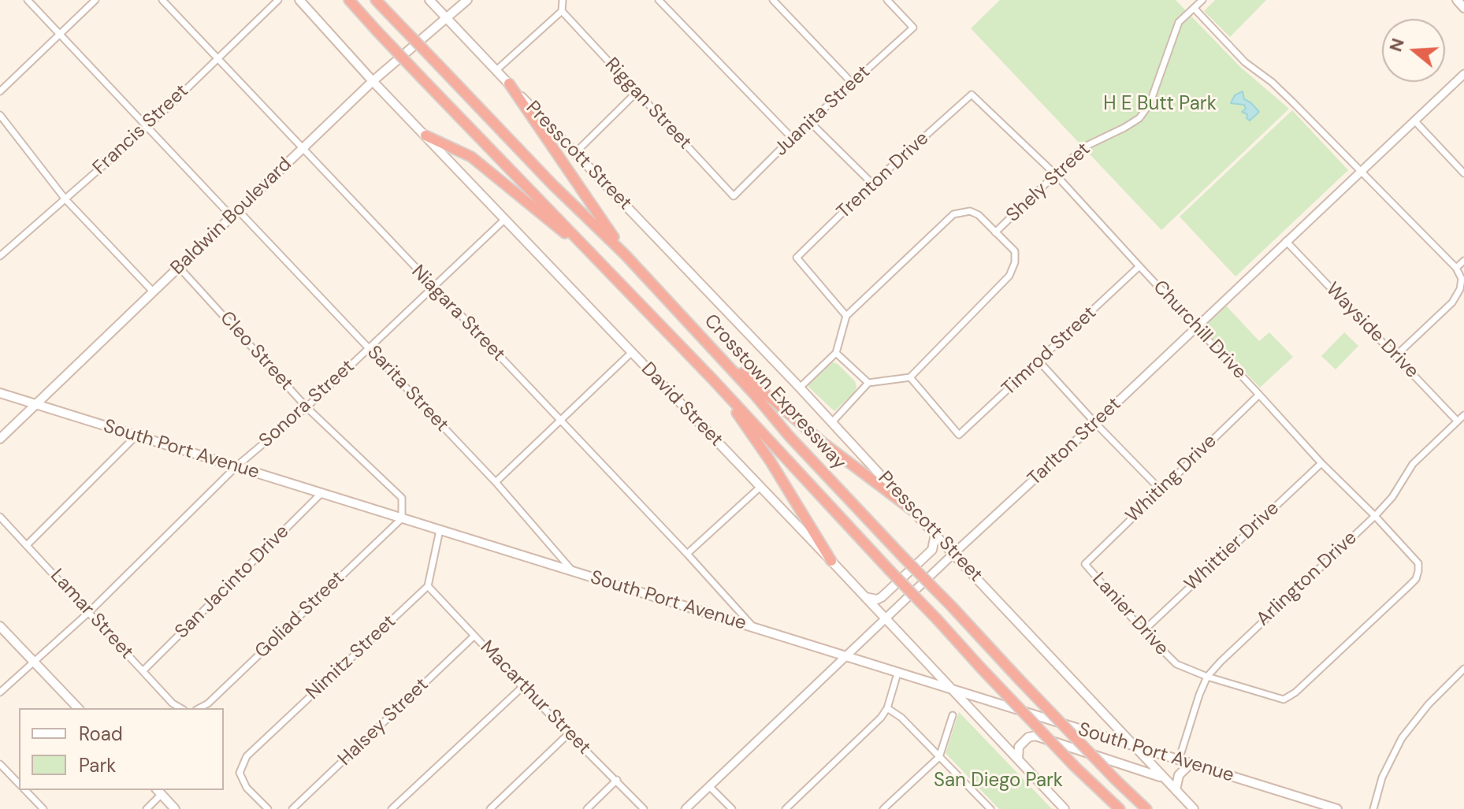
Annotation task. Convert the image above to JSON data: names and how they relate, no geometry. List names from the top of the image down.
{
  "streets": {
    "highway": ["Crosstown Expressway"],
    "main road": [
      "Presscott Street",
      "Baldwin Boulevard",
      "David Street",
      "South Port Avenue"
    ],
    "street": [
      "Riggan Street",
      "Juanita Street",
      "Francis Street",
      "Trenton Drive",
      "Shely Street",
      "Niagara Street",
      "Churchill Drive",
      "Wayside Drive",
      "Cleo Street",
      "Timrod Street",
      "Sarita Street",
      "Sonora Street",
      "Tarlton Street",
      "Whiting Drive",
      "Whittier Drive",
      "Arlington Drive",
      "San Jacinto Drive",
      "Lamar Street",
      "Lanier Drive",
      "Goliad Street",
      "Nimitz Street",
      "Macarthur Street",
      "Halsey Street"
    ]
  },
  "crossings": [
    ["Riggan Street", "Juanita Street"],
    ["Francis Street", "Niagara Street"],
    ["Francis Street", "Sarita Street"],
    ["Presscott Street", "Baldwin Boulevard"],
    ["Presscott Street", "Tarlton Street"],
    ["Presscott Street", "South Port Avenue"],
    ["Trenton Drive", "Churchill Drive"],
    ["Shely Street", "Churchill Drive"],
    ["Shely Street", "Timrod Street"],
    ["Baldwin Boulevard", "Niagara Street"],
    ["Baldwin Boulevard", "Cleo Street"],
    ["Baldwin Boulevard", "Sarita Street"],
    ["Baldwin Boulevard", "David Street"],
    ["Baldwin Boulevard", "South Port Avenue"],
    ["Niagara Street", "Sonora Street"],
    ["Niagara Street", "South Port Avenue"],
    ["Churchill Drive", "Timrod Street"],
    ["Churchill Drive", "Tarlton Street"],
    ["Churchill Drive", "Whiting Drive"],
    ["Churchill Drive", "Whittier Drive"],
    ["Churchill Drive", "Arlington Drive"],
    ["Churchill Drive", "Lanier Drive"],
    ["Wayside Drive", "Tarlton Street"],
    ["Wayside Drive", "Arlington Drive"],
    ["Cleo Street", "Sonora Street"],
    ["Cleo Street", "South Port Avenue"],
    ["Cleo Street", "Goliad Street"],
    ["Sarita Street", "Sonora Street"],
    ["Sarita Street", "South Port Avenue"],
    ["Sonora Street", "David Street"],
    ["Sonora Street", "South Port Avenue"],
    ["Sonora Street", "Lamar Street"],
    ["David Street", "Tarlton Street"],
    ["David Street", "South Port Avenue"],
    ["Tarlton Street", "South Port Avenue"],
    ["South Port Avenue", "Arlington Drive"],
    ["South Port Avenue", "San Jacinto Drive"],
    ["South Port Avenue", "Goliad Street"],
    ["Whiting Drive", "Lanier Drive"],
    ["Whittier Drive", "Lanier Drive"],
    ["Arlington Drive", "Lanier Drive"],
    ["San Jacinto Drive", "Lamar Street"],
    ["Nimitz Street", "Macarthur Street"],
    ["Macarthur Street", "Halsey Street"]
  ],
  "parks": ["H E Butt Park", "San Diego Park"],
  "legend": ["Road", "Park"],
  "north": "left"
}
